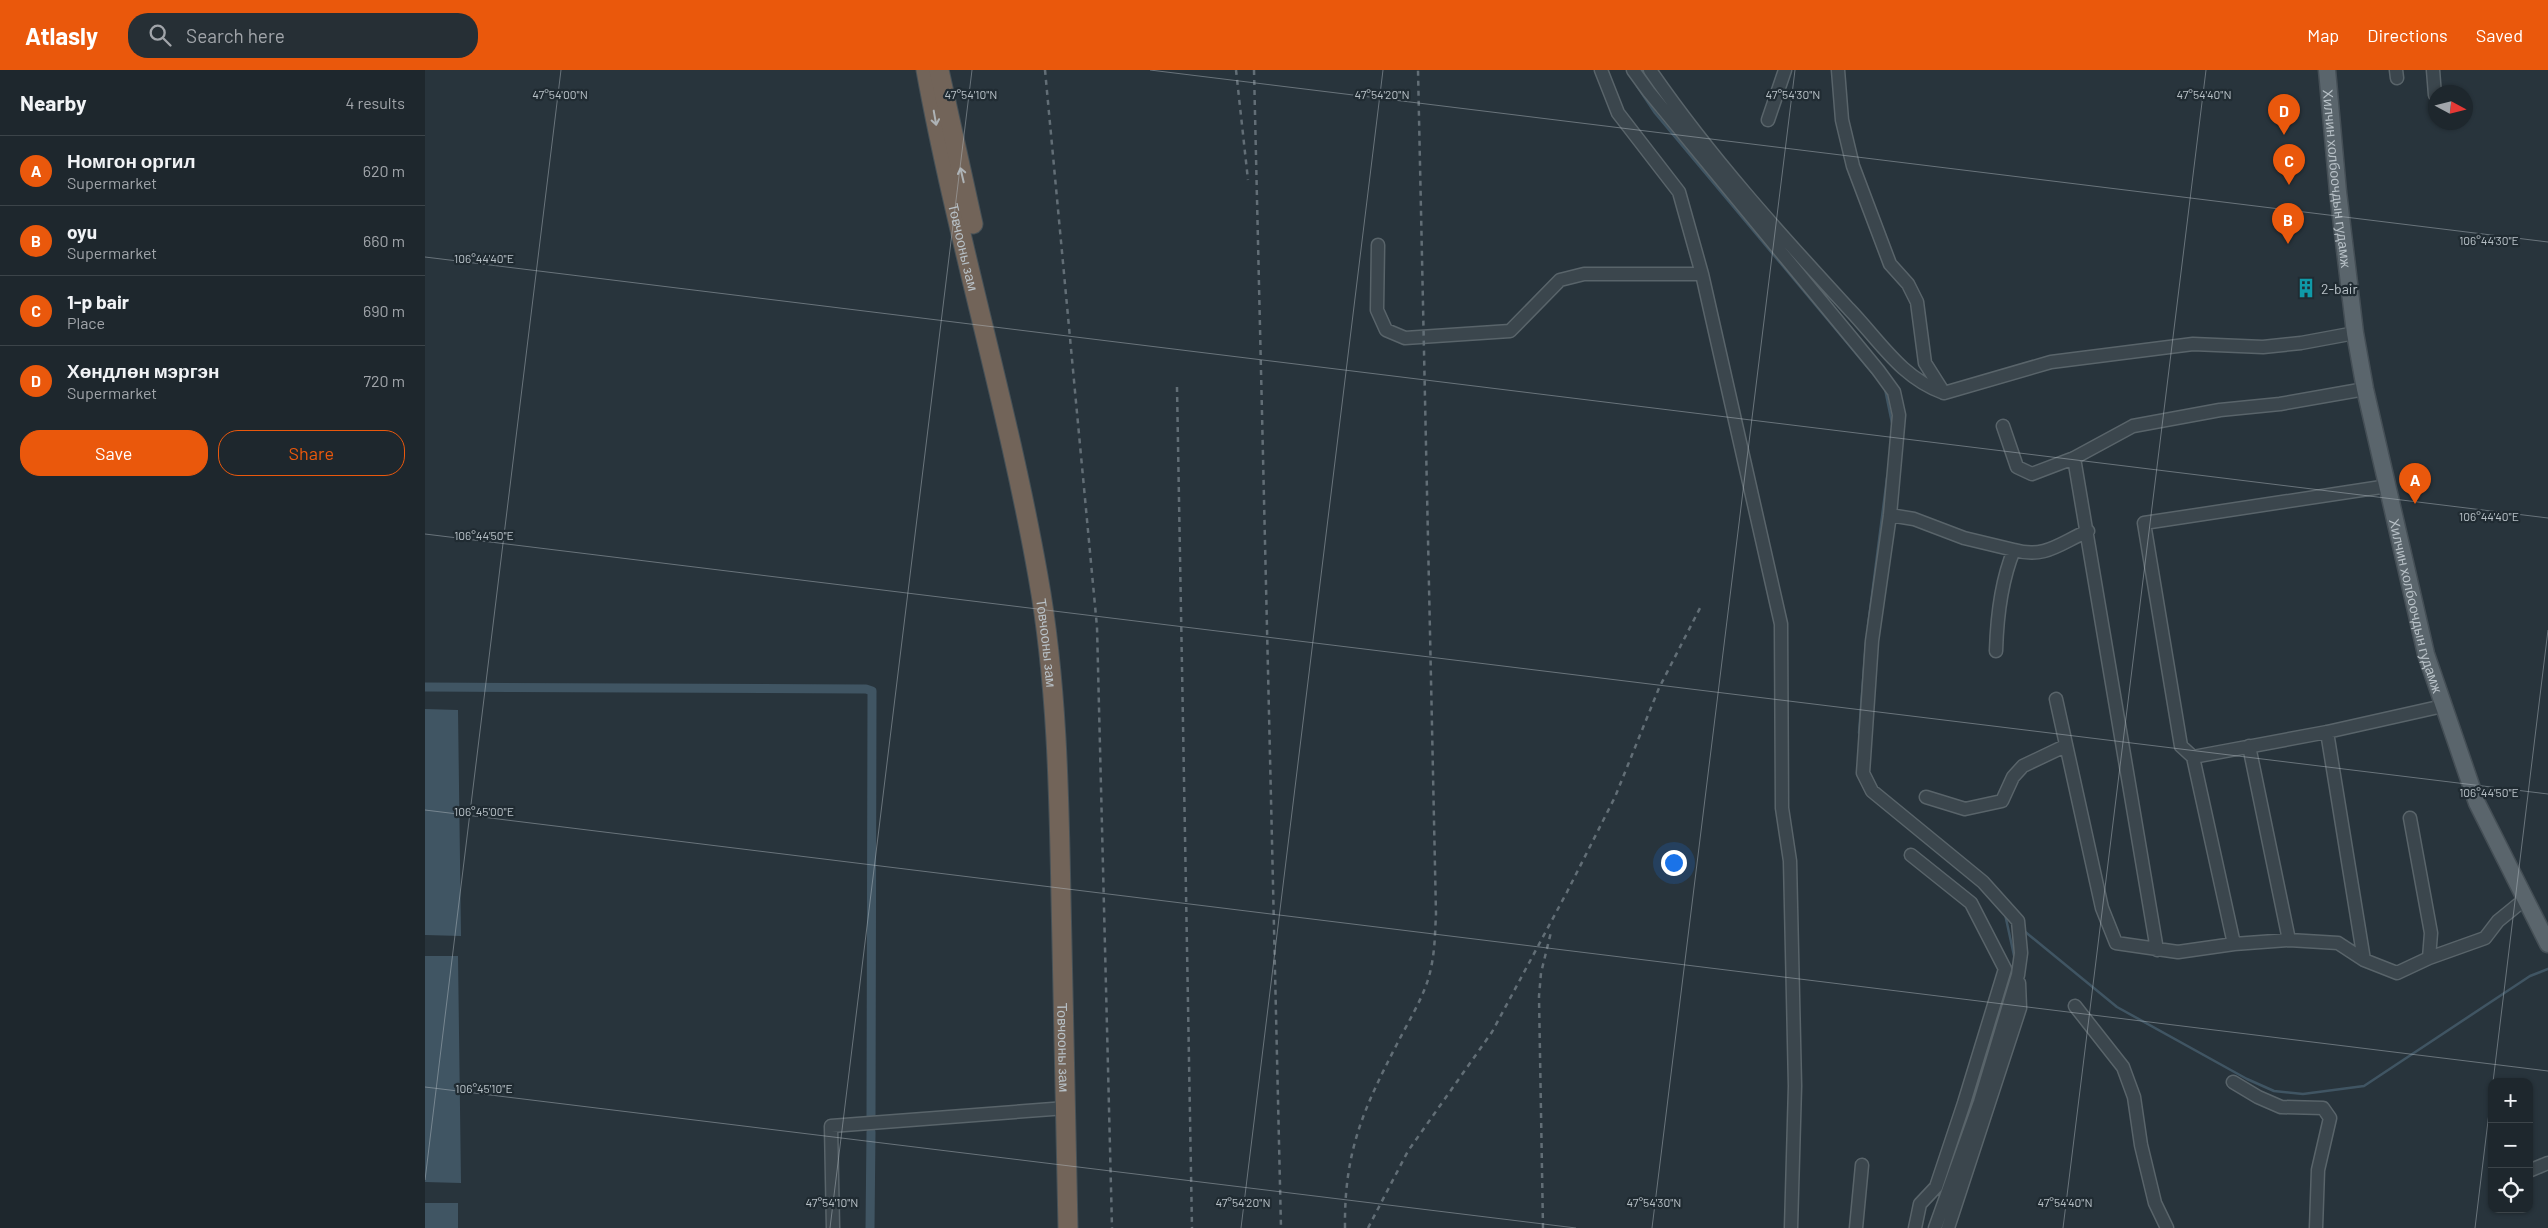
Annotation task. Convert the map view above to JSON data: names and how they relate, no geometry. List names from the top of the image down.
{
  "streets": {
    "highway": ["Товчооны зам"],
    "main road": ["Хилчин холбоочдын гудамж"]
  },
  "places": {
    "building": ["2-bair"]
  },
  "north": "right",
  "page": {
    "header": "Atlasly",
    "search": "Search here",
    "nav": ["Map", "Directions", "Saved"],
    "heading": ["Nearby", "4 results"],
    "pins": [
      "D",
      "C",
      "B",
      "A"
    ],
    "list": [
      {
        "mark": "A",
        "name": "Номгон оргил",
        "note": "Supermarket",
        "value": "620 m"
      },
      {
        "mark": "B",
        "name": "oyu",
        "note": "Supermarket",
        "value": "660 m"
      },
      {
        "mark": "C",
        "name": "1-p bair",
        "note": "Place",
        "value": "690 m"
      },
      {
        "mark": "D",
        "name": "Хөндлөн мэргэн",
        "note": "Supermarket",
        "value": "720 m"
      }
    ],
    "buttons": ["Save", "Share"],
    "map_buttons": ["+", "−"]
  },
  "coordinates": [
    "47°54'00\"N",
    "47°54'10\"N",
    "47°54'20\"N",
    "47°54'30\"N",
    "47°54'40\"N",
    "106°44'30\"E",
    "106°44'40\"E",
    "106°44'50\"E",
    "106°45'00\"E",
    "106°45'10\"E"
  ]
}
